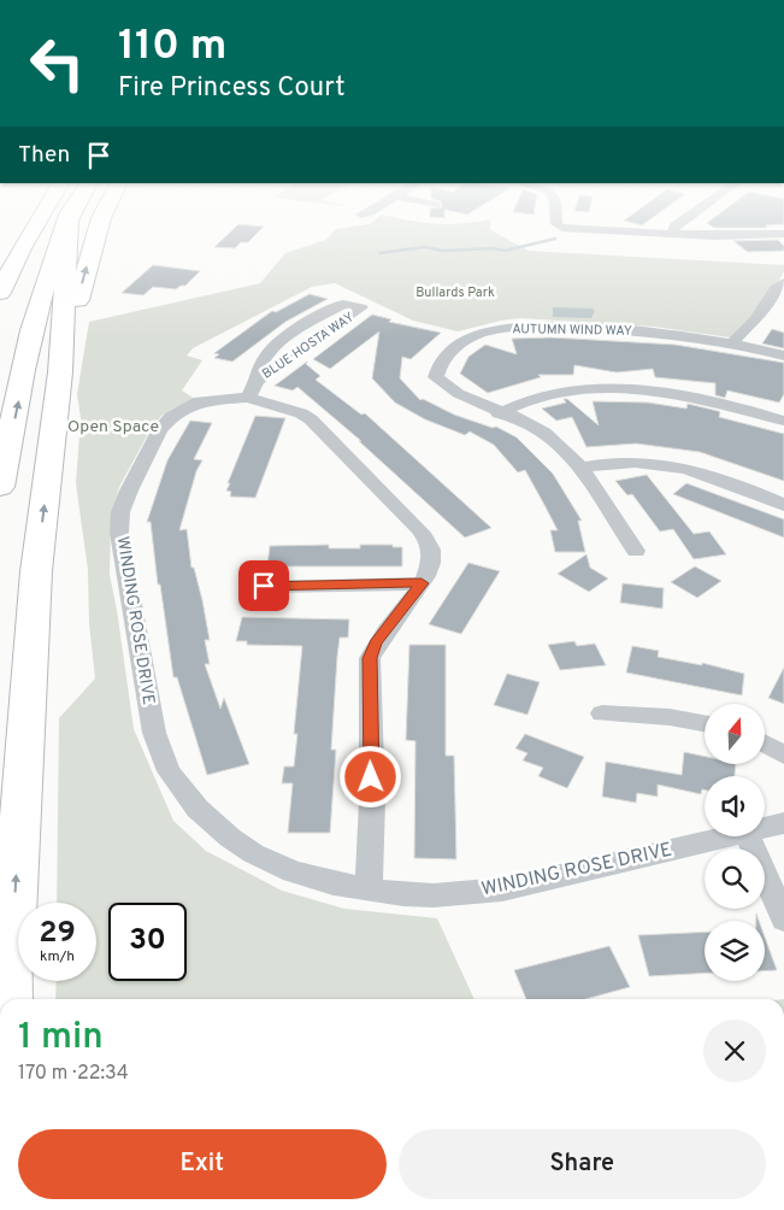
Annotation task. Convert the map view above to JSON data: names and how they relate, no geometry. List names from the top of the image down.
{
  "streets": {
    "street": ["AUTUMN WIND WAY", "BLUE HOSTA WAY", "WINDING ROSE DRIVE"]
  },
  "crossings": [
    ["BLUE HOSTA WAY", "WINDING ROSE DRIVE"]
  ],
  "parks": ["Bullards Park", "Open Space"],
  "north": "top",
  "page": {
    "turn": ["110 m", "Fire Princess Court"],
    "then": "Then",
    "speed": "29 km/h",
    "limit": "30",
    "heading": ["1 min", "170 m · 22:34"],
    "buttons": ["Exit", "Share"]
  }
}
